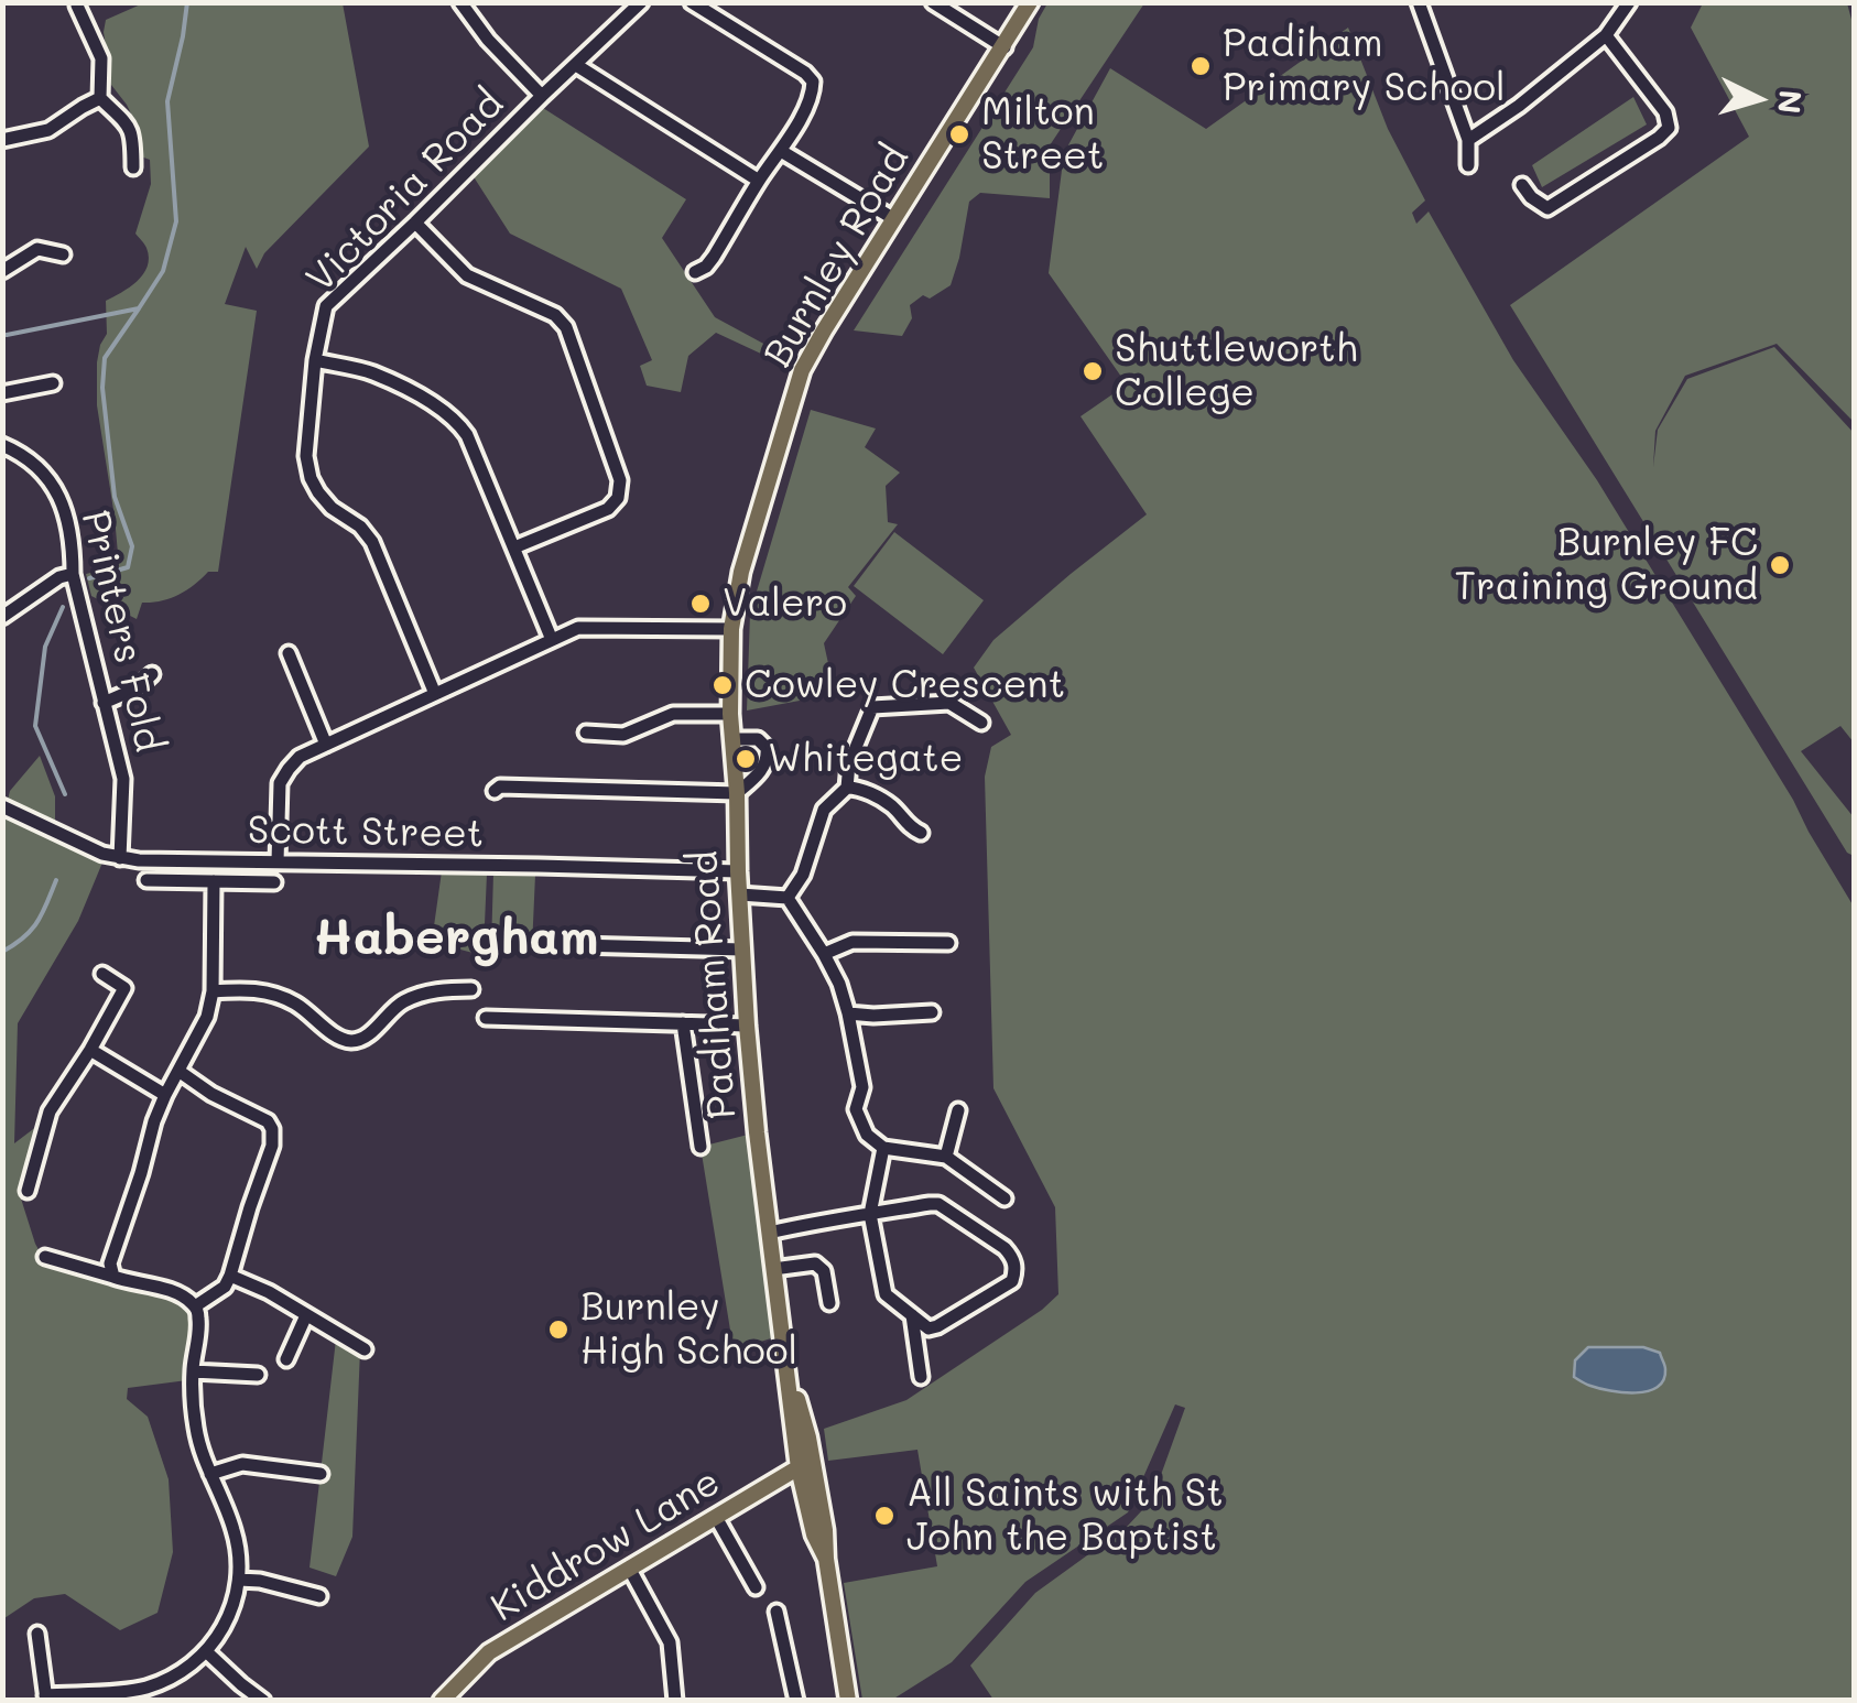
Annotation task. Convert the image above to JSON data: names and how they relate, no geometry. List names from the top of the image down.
{
  "streets": {
    "main road": ["Burnley Road", "Padiham Road", "Kiddrow Lane"],
    "street": ["Victoria Road", "Printers Fold", "Scott Street"]
  },
  "crossings": [
    ["Burnley Road", "Padiham Road"],
    ["Printers Fold", "Scott Street"],
    ["Scott Street", "Padiham Road"],
    ["Padiham Road", "Kiddrow Lane"]
  ],
  "districts": ["Habergham"],
  "places": [
    "Padiham Primary School",
    "Milton Street",
    "Shuttleworth College",
    "Burnley FC Training Ground",
    "Valero",
    "Cowley Crescent",
    "Whitegate",
    "Burnley High School",
    "All Saints with St John the Baptist"
  ],
  "north": "right"
}
